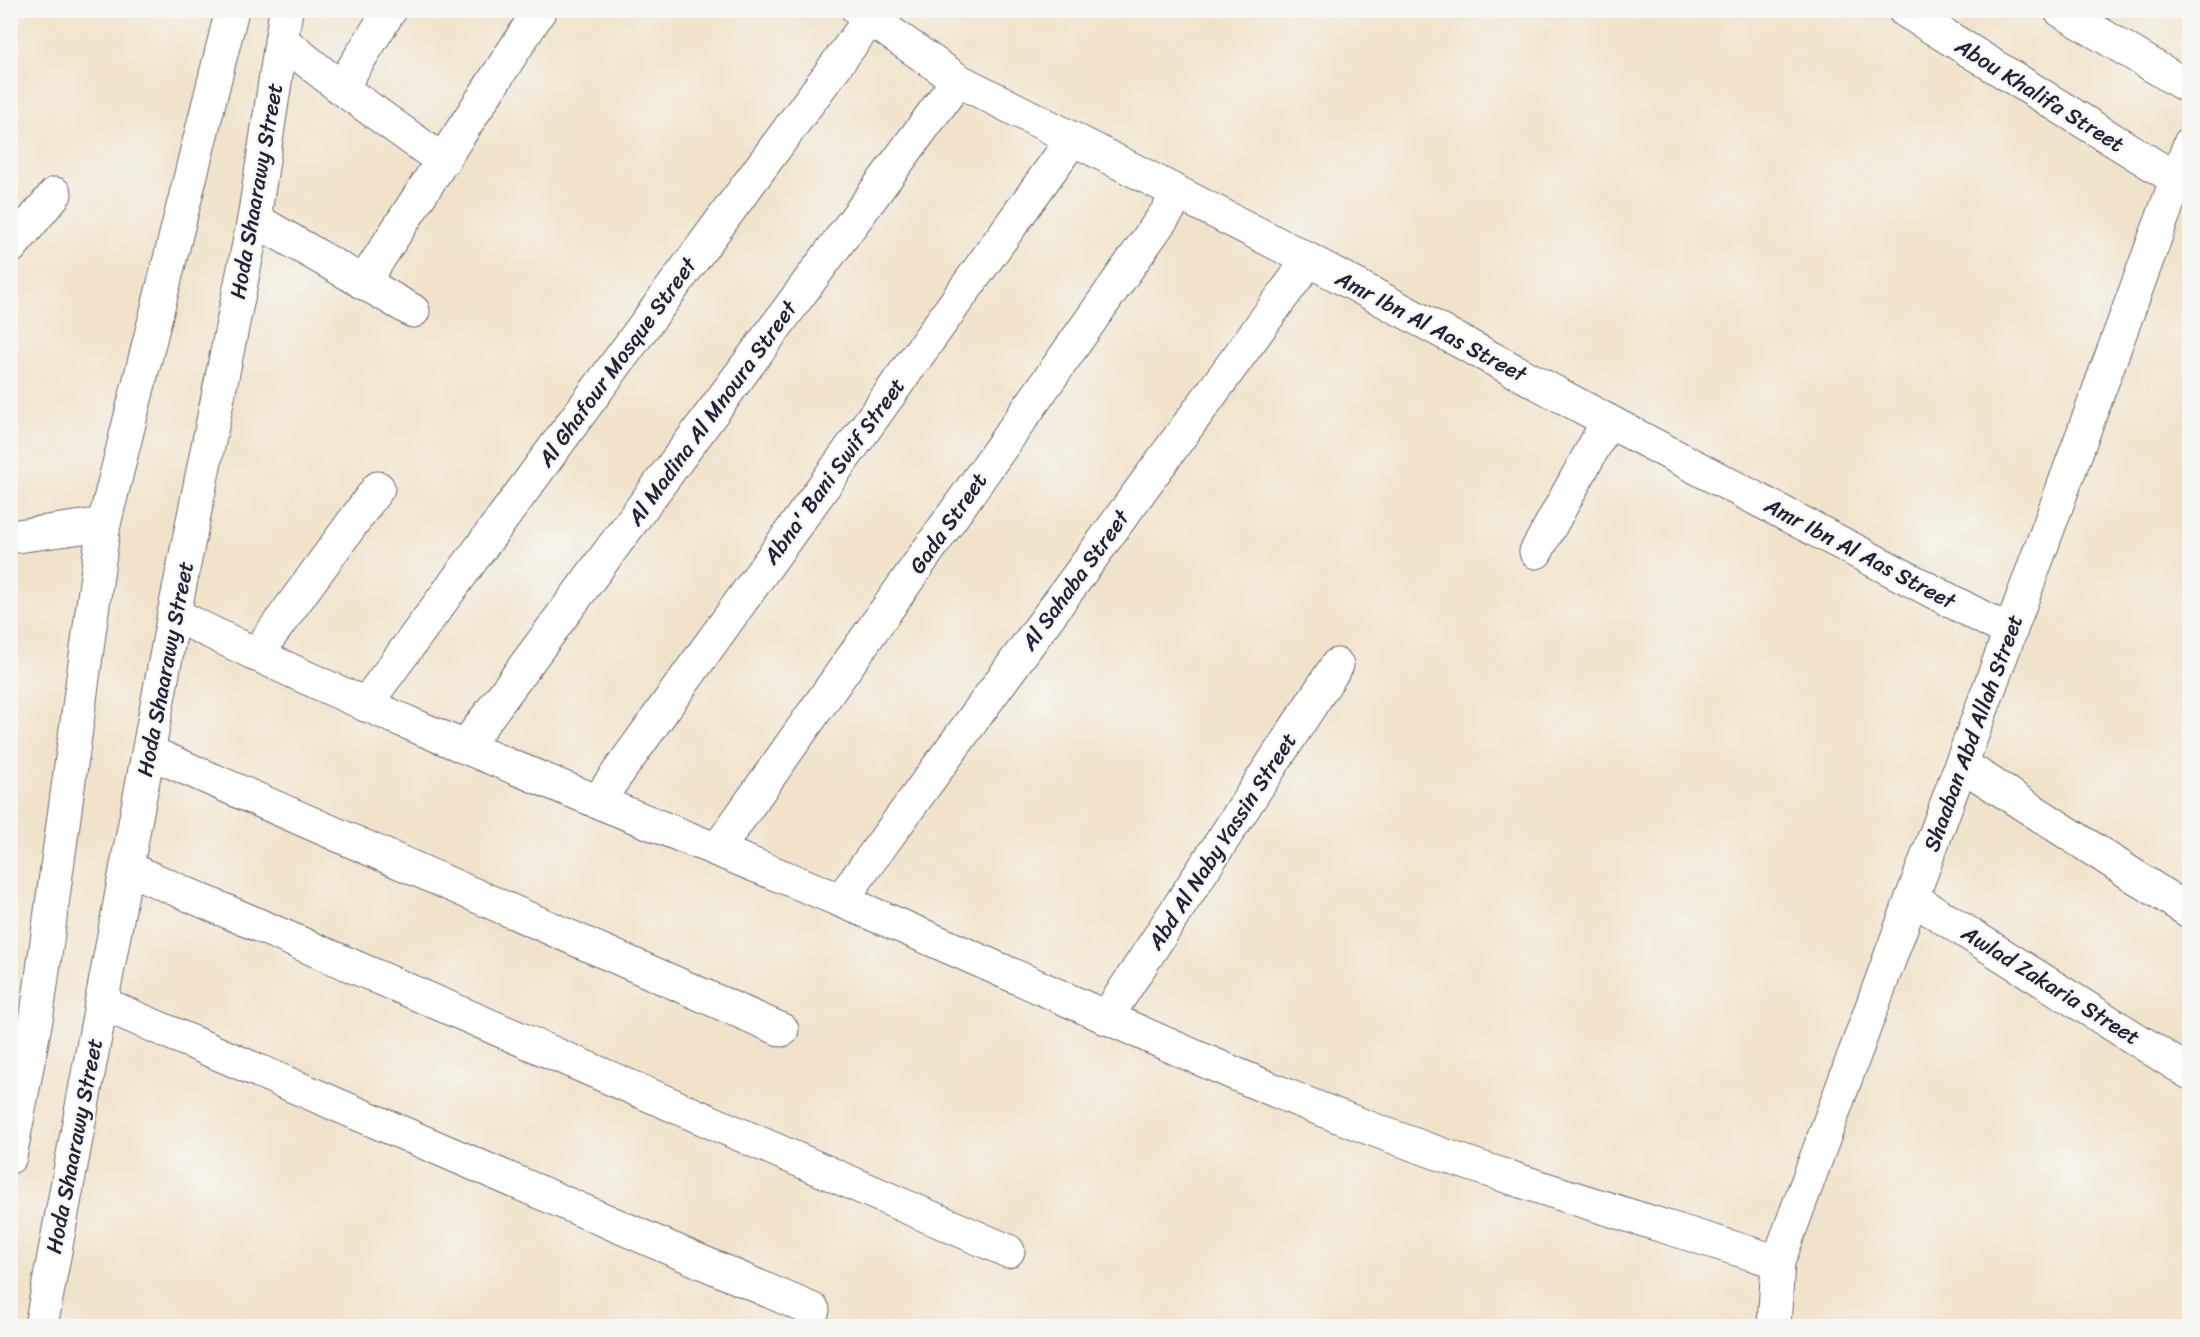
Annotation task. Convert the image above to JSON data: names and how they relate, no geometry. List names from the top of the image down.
{
  "streets": {
    "street": [
      "Abou Khalifa Street",
      "Hoda Shaarawy Street",
      "Amr Ibn Al Aas Street",
      "Al Ghafour Mosque Street",
      "Al Madina Al Mnoura Street",
      "Abna' Bani Swif Street",
      "Gada Street",
      "Al Sahaba Street",
      "Shaaban Abd Allah Street",
      "Abd Al Naby Yassin Street",
      "Awlad Zakaria Street"
    ]
  },
  "crossings": [
    ["Abou Khalifa Street", "Shaaban Abd Allah Street"],
    ["Amr Ibn Al Aas Street", "Al Ghafour Mosque Street"],
    ["Amr Ibn Al Aas Street", "Al Madina Al Mnoura Street"],
    ["Amr Ibn Al Aas Street", "Abna' Bani Swif Street"],
    ["Amr Ibn Al Aas Street", "Gada Street"],
    ["Amr Ibn Al Aas Street", "Al Sahaba Street"],
    ["Amr Ibn Al Aas Street", "Shaaban Abd Allah Street"],
    ["Shaaban Abd Allah Street", "Awlad Zakaria Street"]
  ]
}
